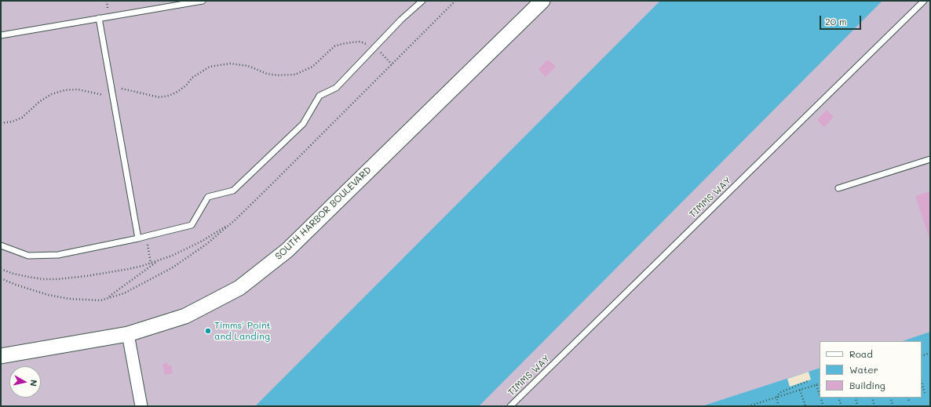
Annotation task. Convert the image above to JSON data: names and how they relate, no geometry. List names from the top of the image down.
{
  "streets": {
    "street": ["SOUTH HARBOR BOULEVARD"],
    "lane": ["TIMMS WAY"]
  },
  "places": ["Timms' Point and Landing"],
  "legend": ["Road", "Water", "Building"],
  "scale_bar": "20 m",
  "north": "right"
}
